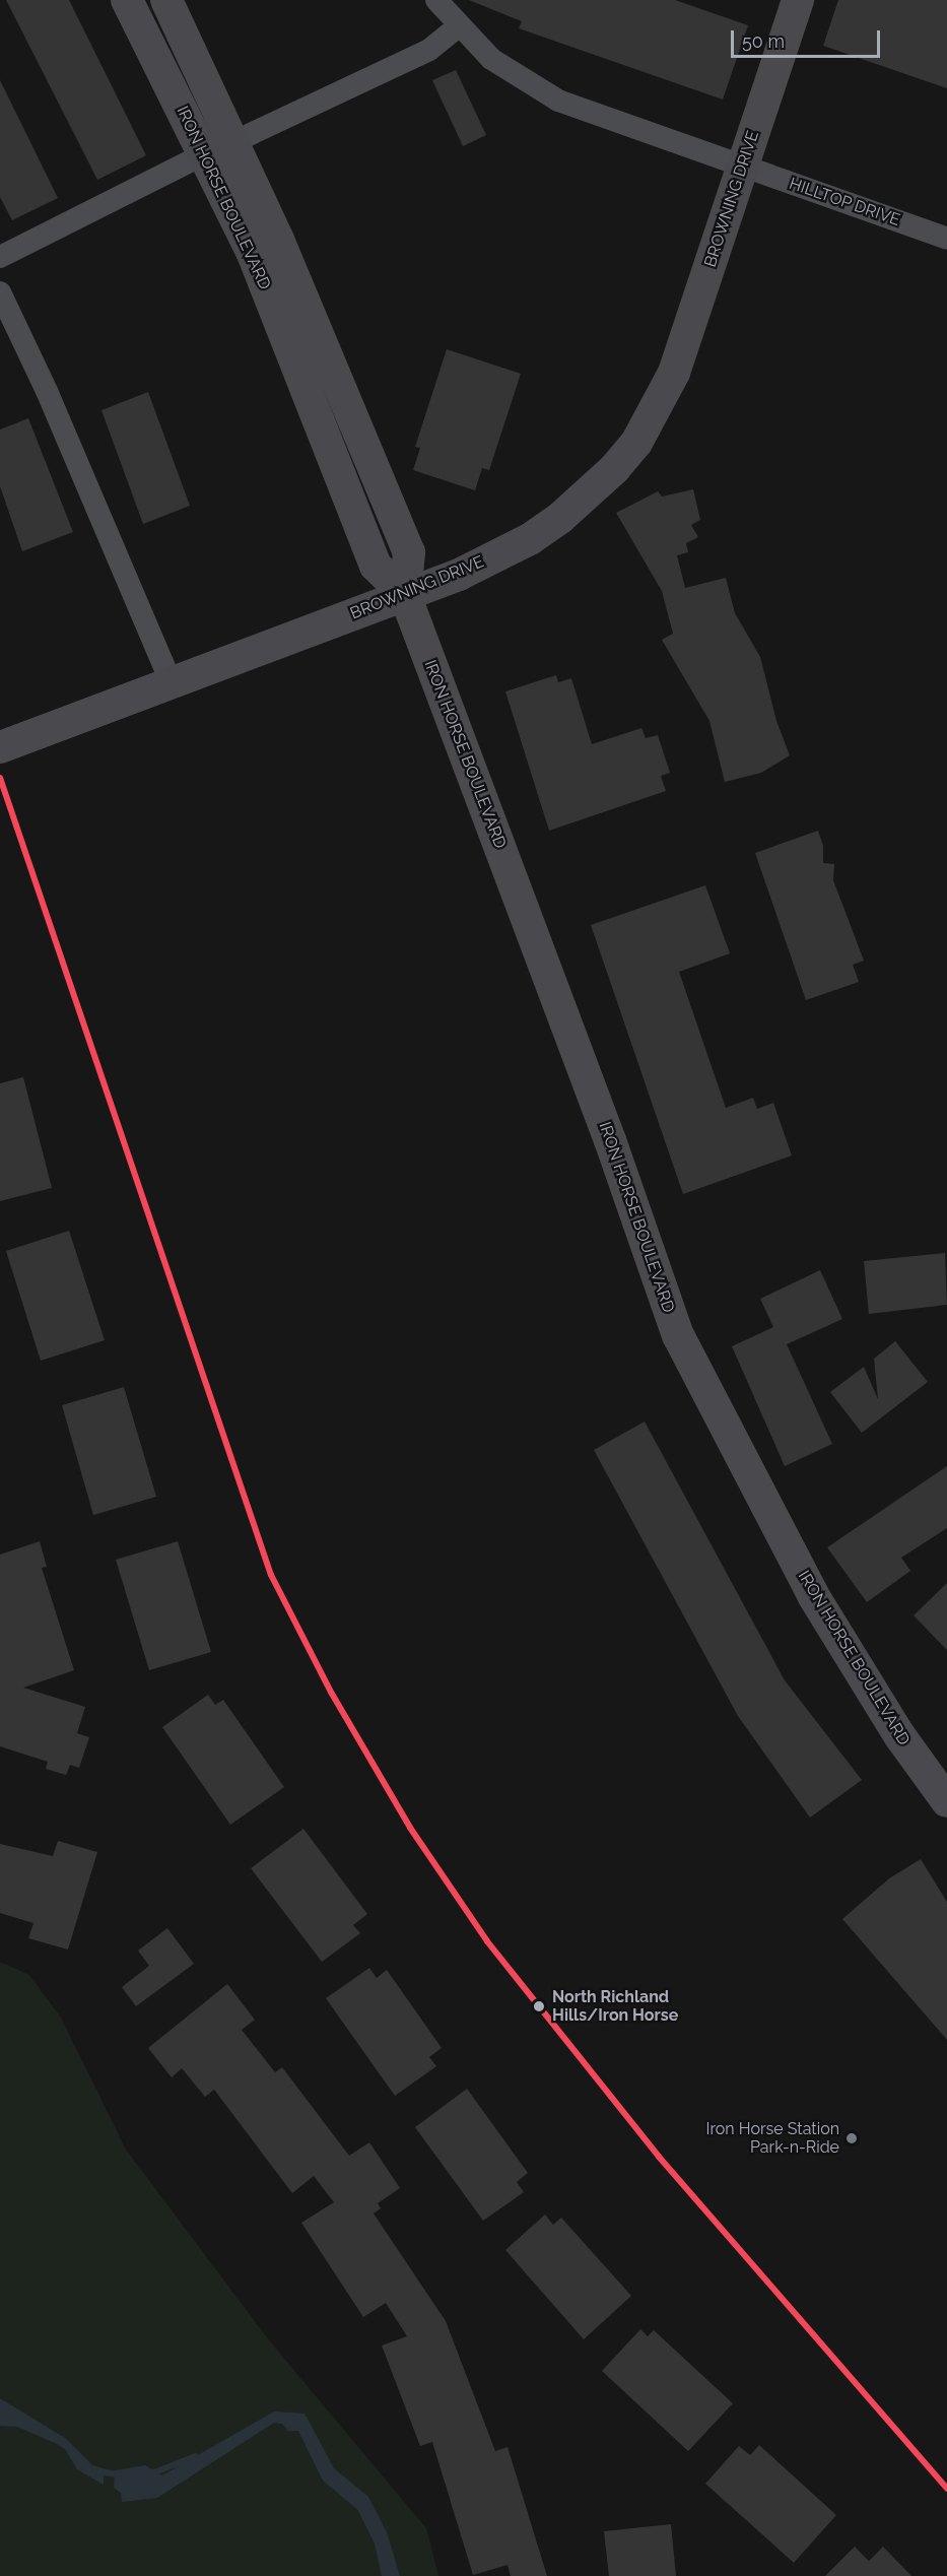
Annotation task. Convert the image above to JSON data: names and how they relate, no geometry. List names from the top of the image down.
{
  "streets": {
    "street": ["IRON HORSE BOULEVARD", "BROWNING DRIVE", "HILLTOP DRIVE"]
  },
  "crossings": [
    ["IRON HORSE BOULEVARD", "BROWNING DRIVE"],
    ["BROWNING DRIVE", "HILLTOP DRIVE"]
  ],
  "places": ["North Richland Hills/Iron Horse", "Iron Horse Station Park-n-Ride"],
  "scale_bar": "50 m"
}
